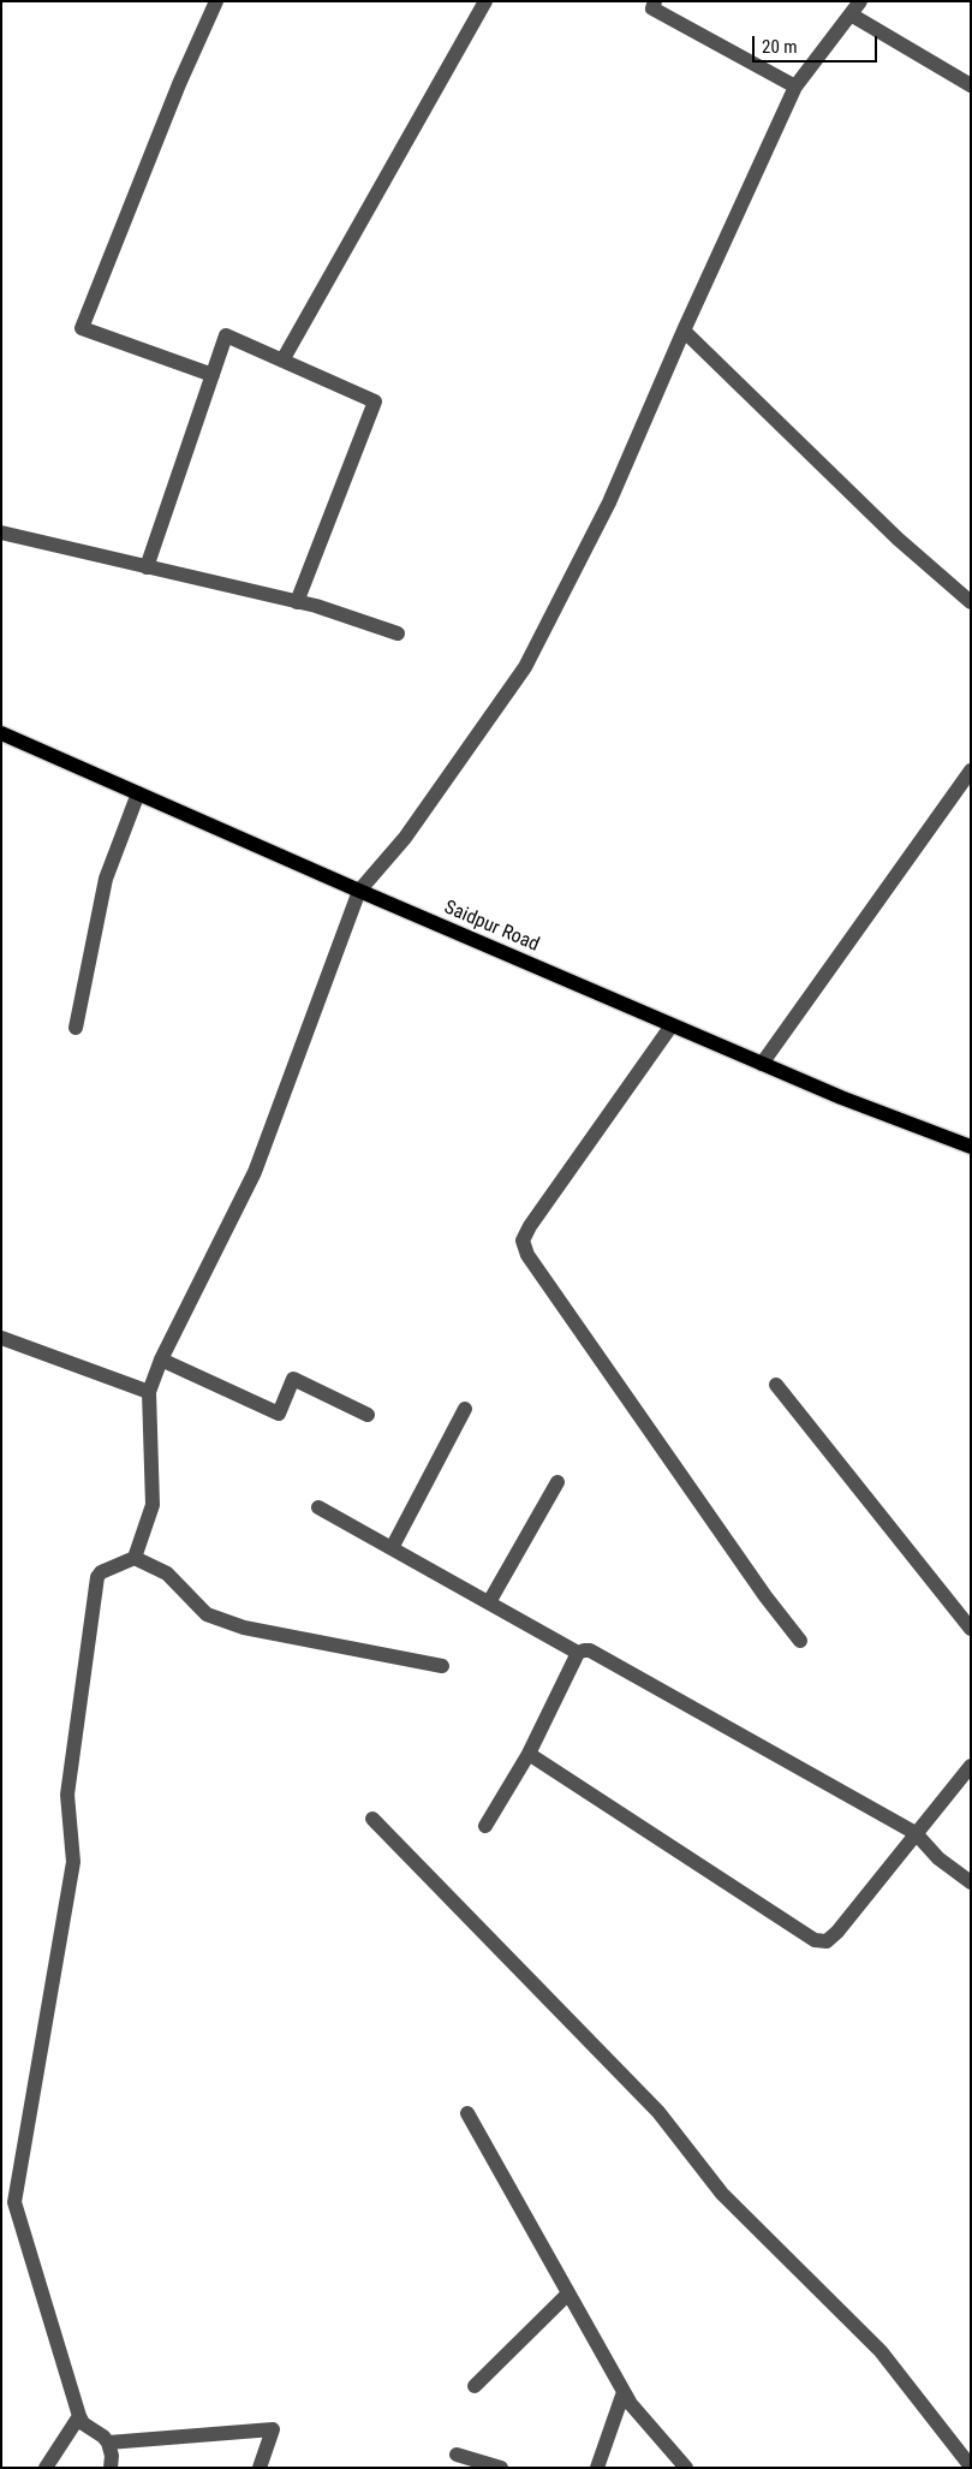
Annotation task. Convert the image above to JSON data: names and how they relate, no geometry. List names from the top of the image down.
{
  "streets": {
    "main road": ["Saidpur Road"]
  },
  "scale_bar": "20 m"
}
